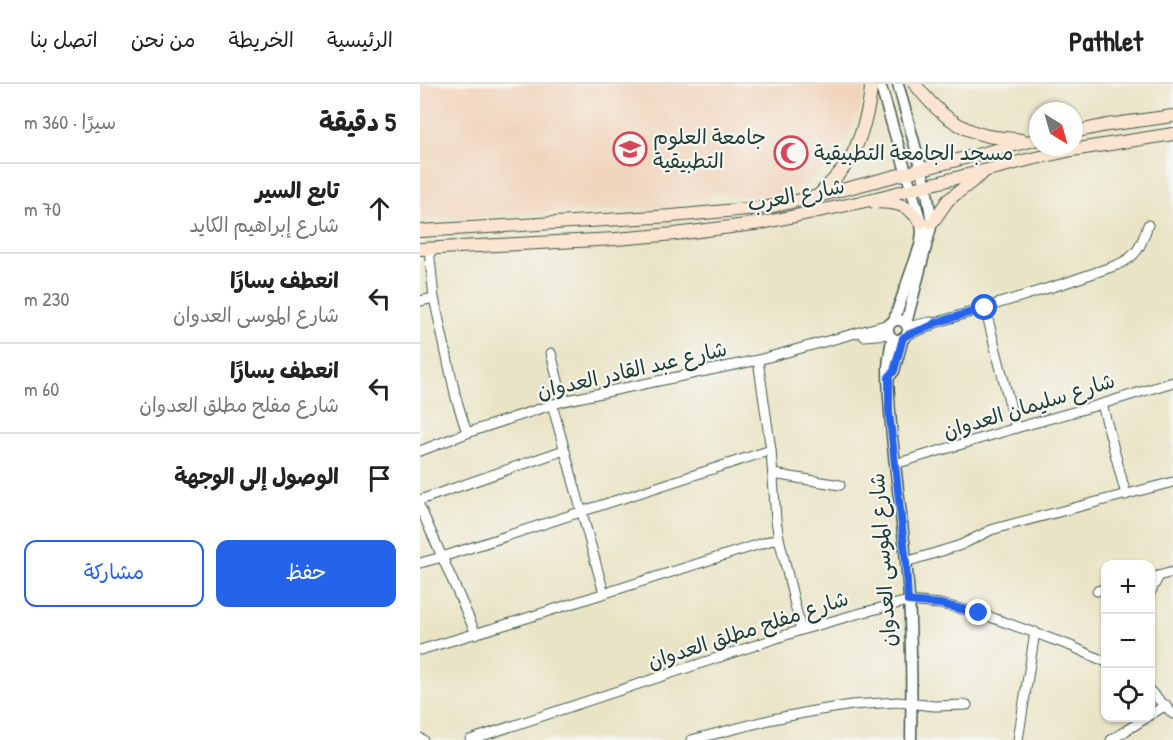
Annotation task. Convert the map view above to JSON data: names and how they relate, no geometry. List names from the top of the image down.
{
  "streets": {
    "main road": ["شارع العرب"],
    "street": [
      "شارع عبد القادر العدوان",
      "شارع سليمان العدوان",
      "شارع الموسى العدوان",
      "شارع مفلح مطلق العدوان"
    ]
  },
  "crossings": [
    ["شارع العرب", "شارع الموسى العدوان"],
    ["شارع عبد القادر العدوان", "شارع الموسى العدوان"],
    ["شارع سليمان العدوان", "شارع الموسى العدوان"],
    ["شارع الموسى العدوان", "شارع مفلح مطلق العدوان"]
  ],
  "places": {
    "school or university": ["جامعة العلوم التطبيقية"],
    "mosque": ["مسجد الجامعة التطبيقية"]
  },
  "north": "bottom right",
  "page": {
    "header": "Pathlet",
    "nav": [
      "الرئيسية",
      "الخريطة",
      "من نحن",
      "اتصل بنا"
    ],
    "heading": ["5 دقيقة", "سيرًا · 360 m"],
    "list": [
      ["تابع السير", "شارع إبراهيم الكايد", "70 m"],
      ["انعطف يسارًا", "شارع الموسى العدوان", "230 m"],
      ["انعطف يسارًا", "شارع مفلح مطلق العدوان", "60 m"],
      "الوصول إلى الوجهة"
    ],
    "buttons": ["حفظ", "مشاركة"],
    "map_buttons": ["+", "−"]
  }
}
